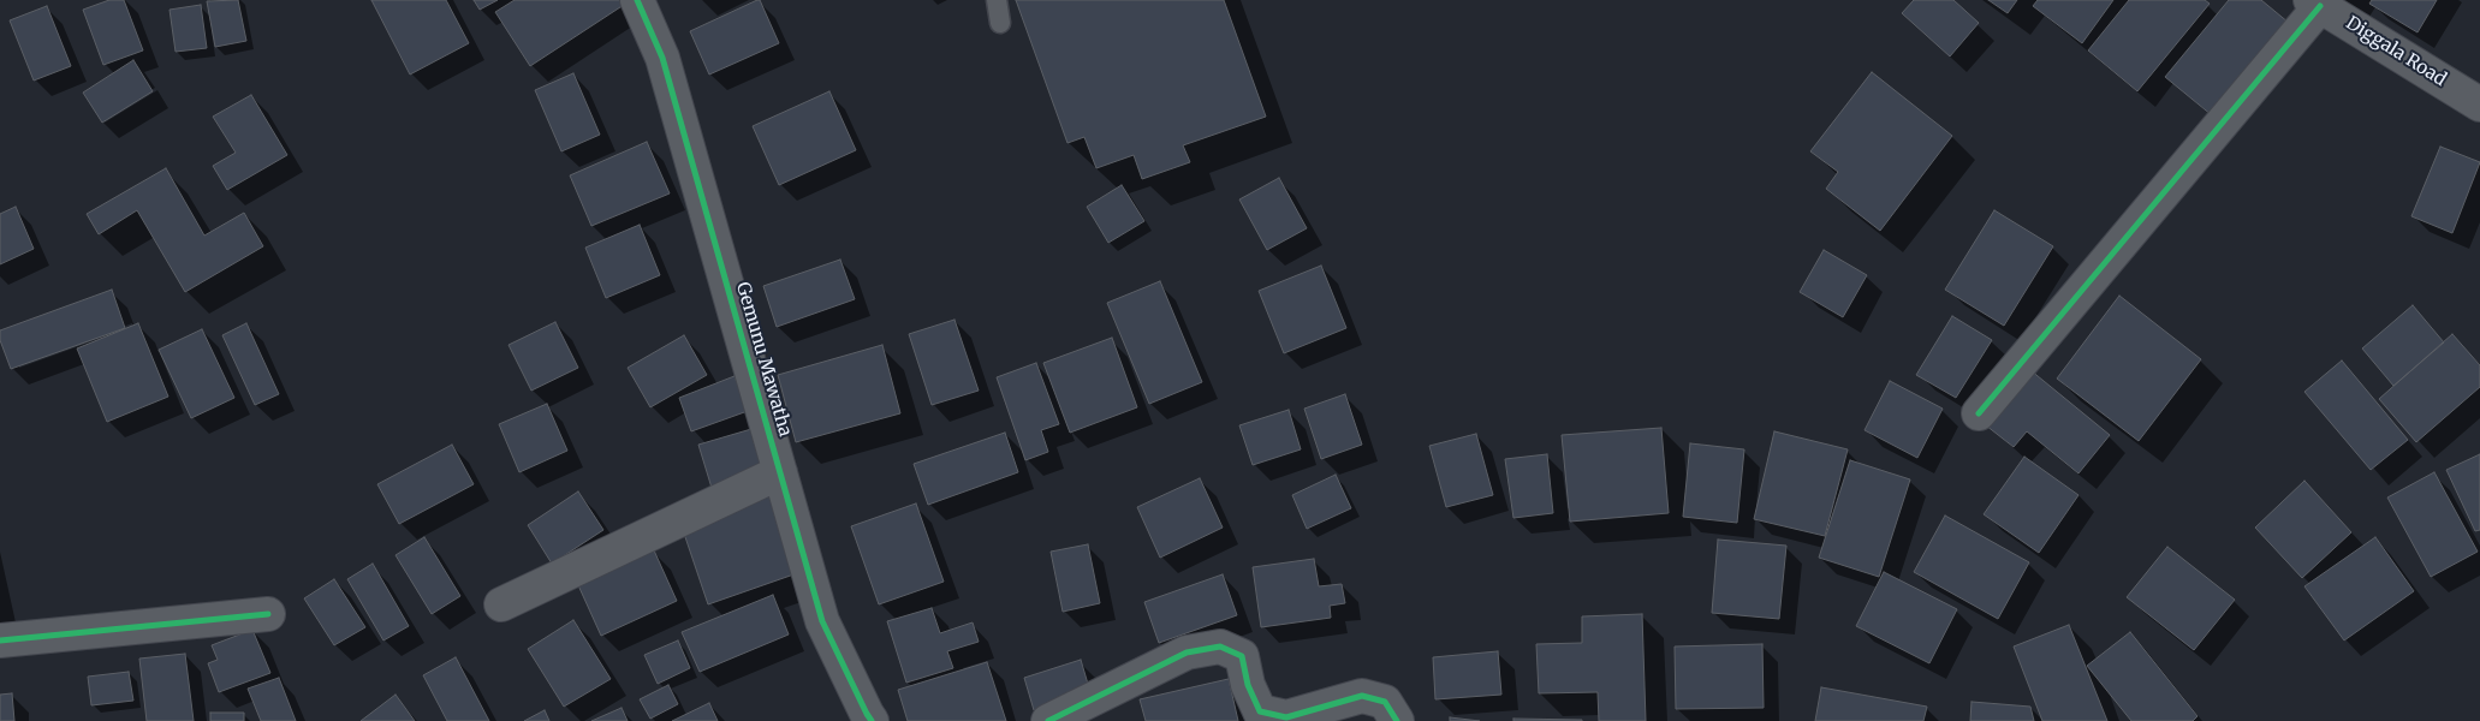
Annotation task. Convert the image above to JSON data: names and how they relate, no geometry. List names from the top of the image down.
{
  "streets": {
    "street": ["Diggala Road", "Gemunu Mawatha"]
  }
}
